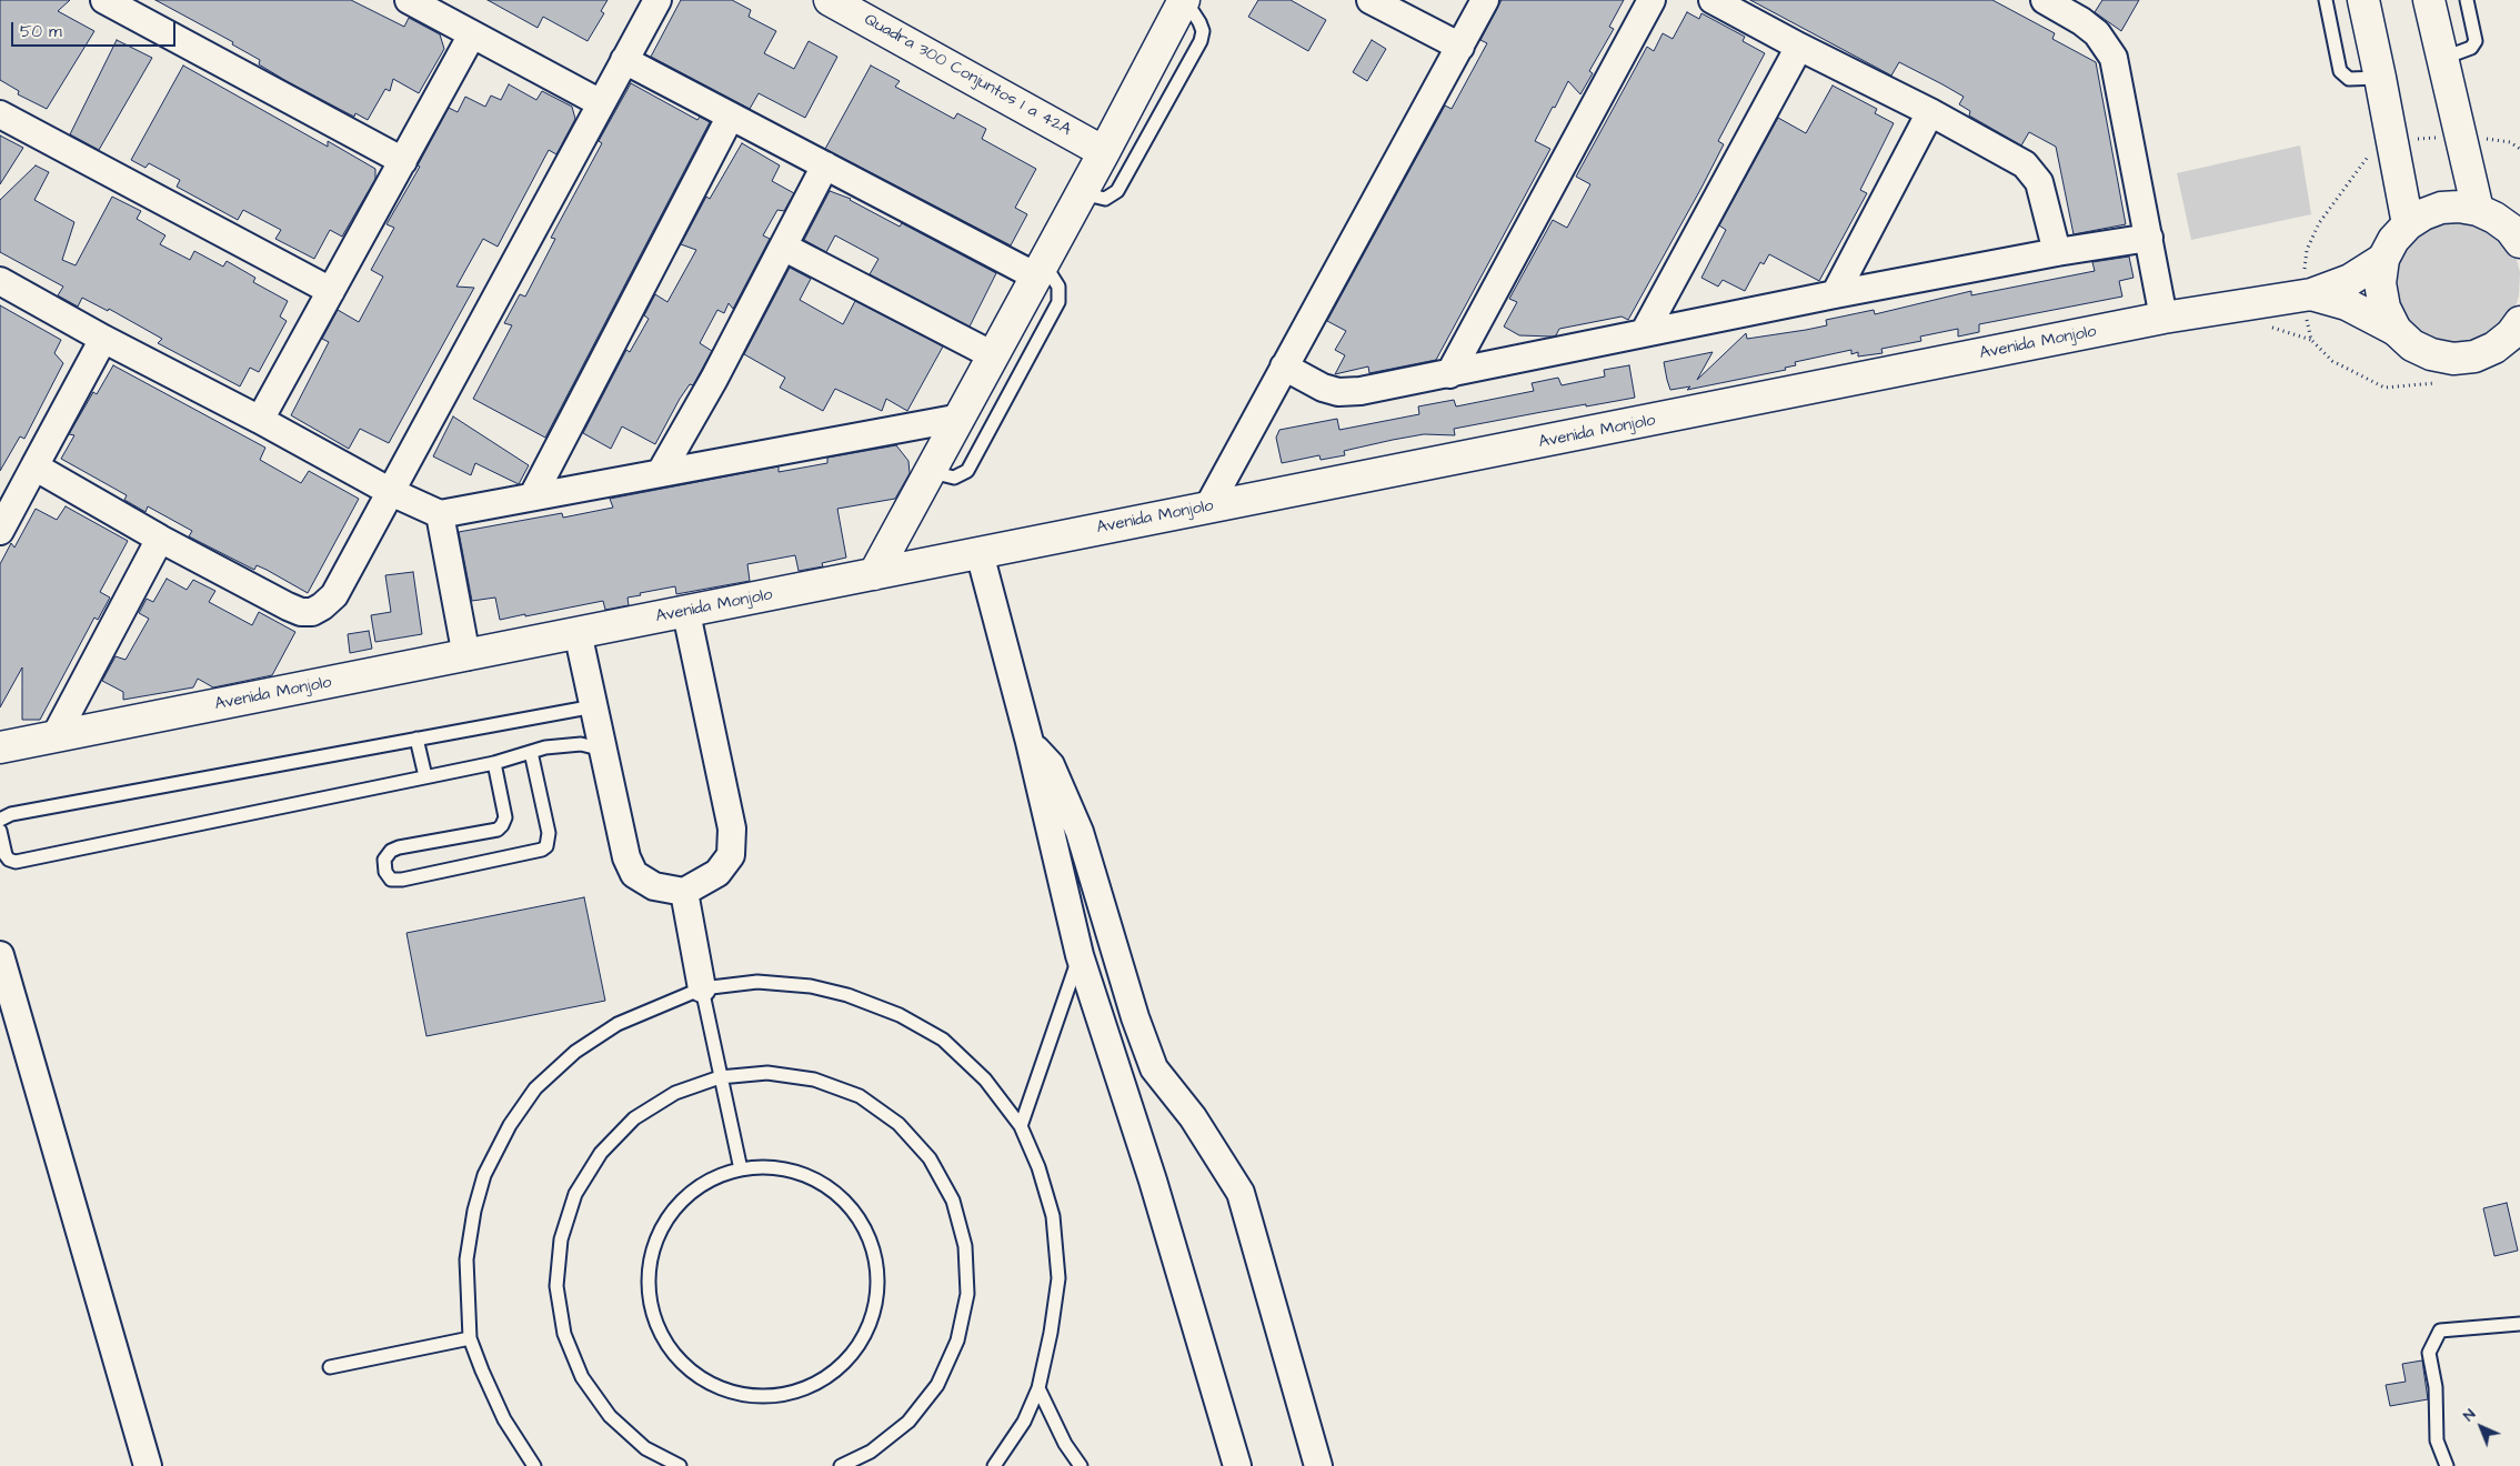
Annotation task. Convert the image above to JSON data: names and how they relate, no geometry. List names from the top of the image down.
{
  "streets": {
    "street": ["Quadra 300 Conjuntos 1 a 42A", "Avenida Monjolo"]
  },
  "scale_bar": "50 m",
  "north": "top left"
}
